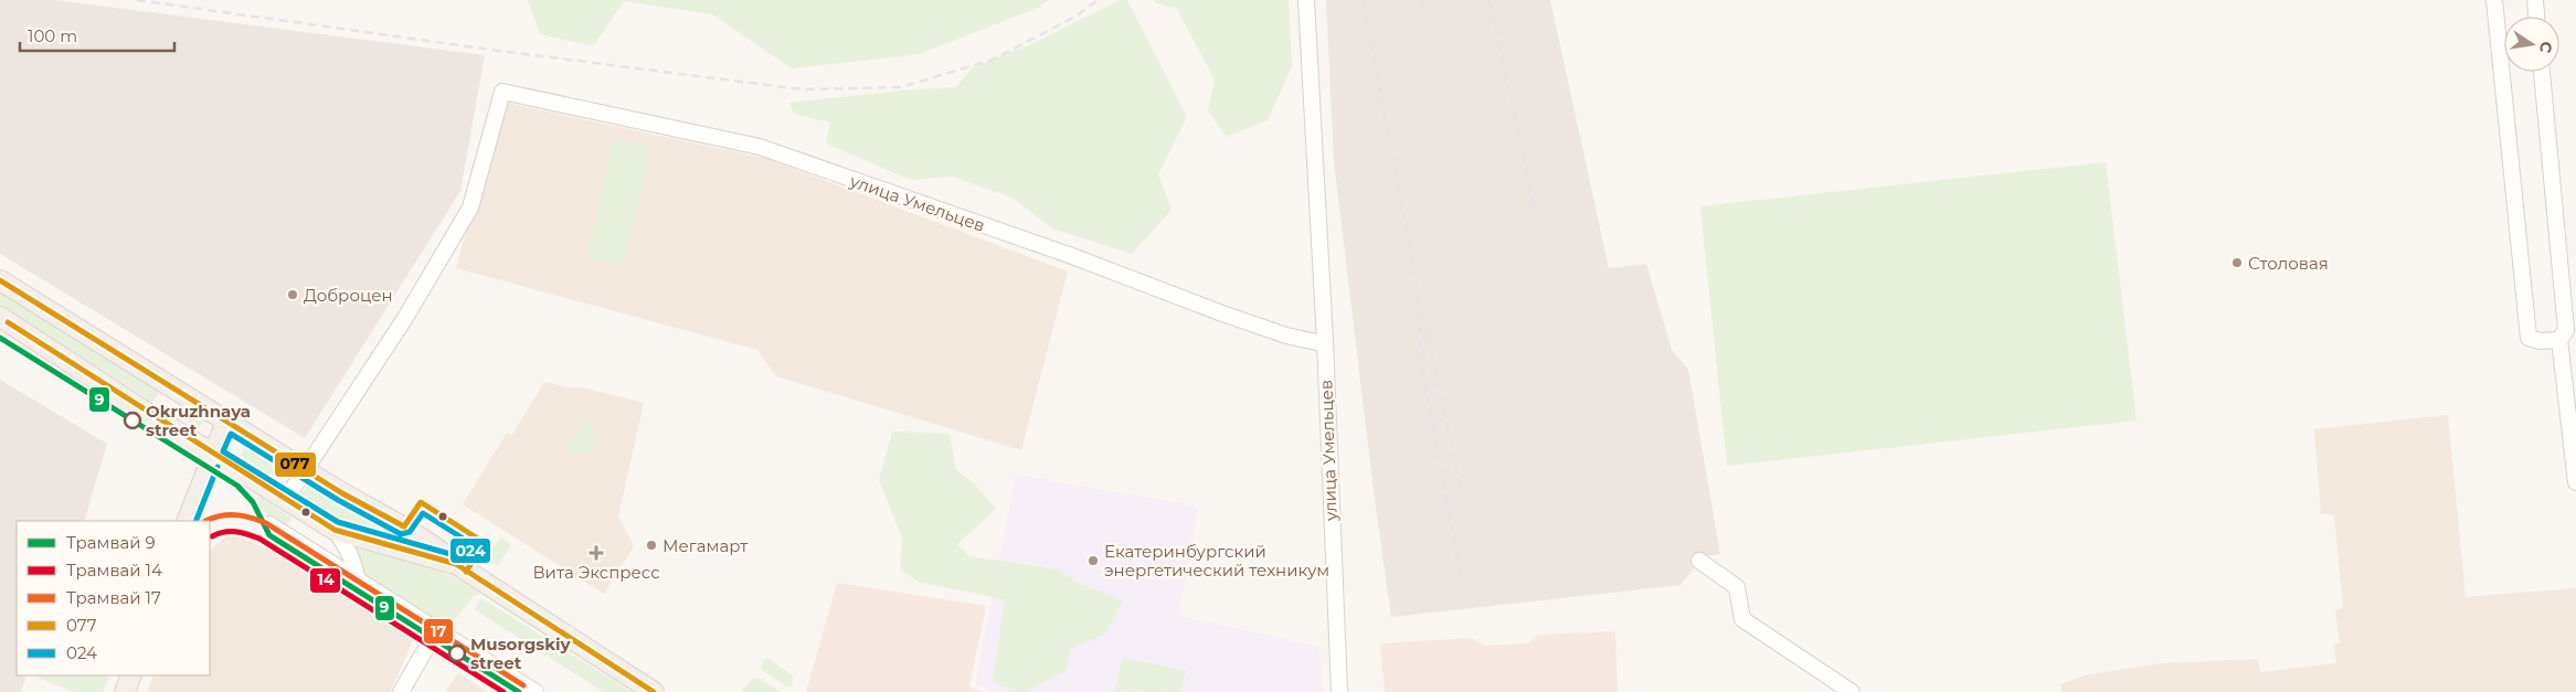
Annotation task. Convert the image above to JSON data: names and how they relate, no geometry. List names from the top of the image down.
{
  "streets": {
    "street": ["улица Умельцев"]
  },
  "places": {
    "other": [
      "Столовая",
      "Доброцен",
      "Okruzhnaya street",
      "Мегамарт",
      "Екатеринбургский энергетический техникум",
      "Musorgskiy street"
    ],
    "health": ["Вита Экспресс"]
  },
  "lines": [
    "transit line 077",
    "tram line 9",
    "transit line 024",
    "tram line 17",
    "tram line 14"
  ],
  "legend": [
    "Трамвай 9",
    "Трамвай 14",
    "Трамвай 17",
    "077",
    "024"
  ],
  "scale_bar": "100 m",
  "north": "right"
}
